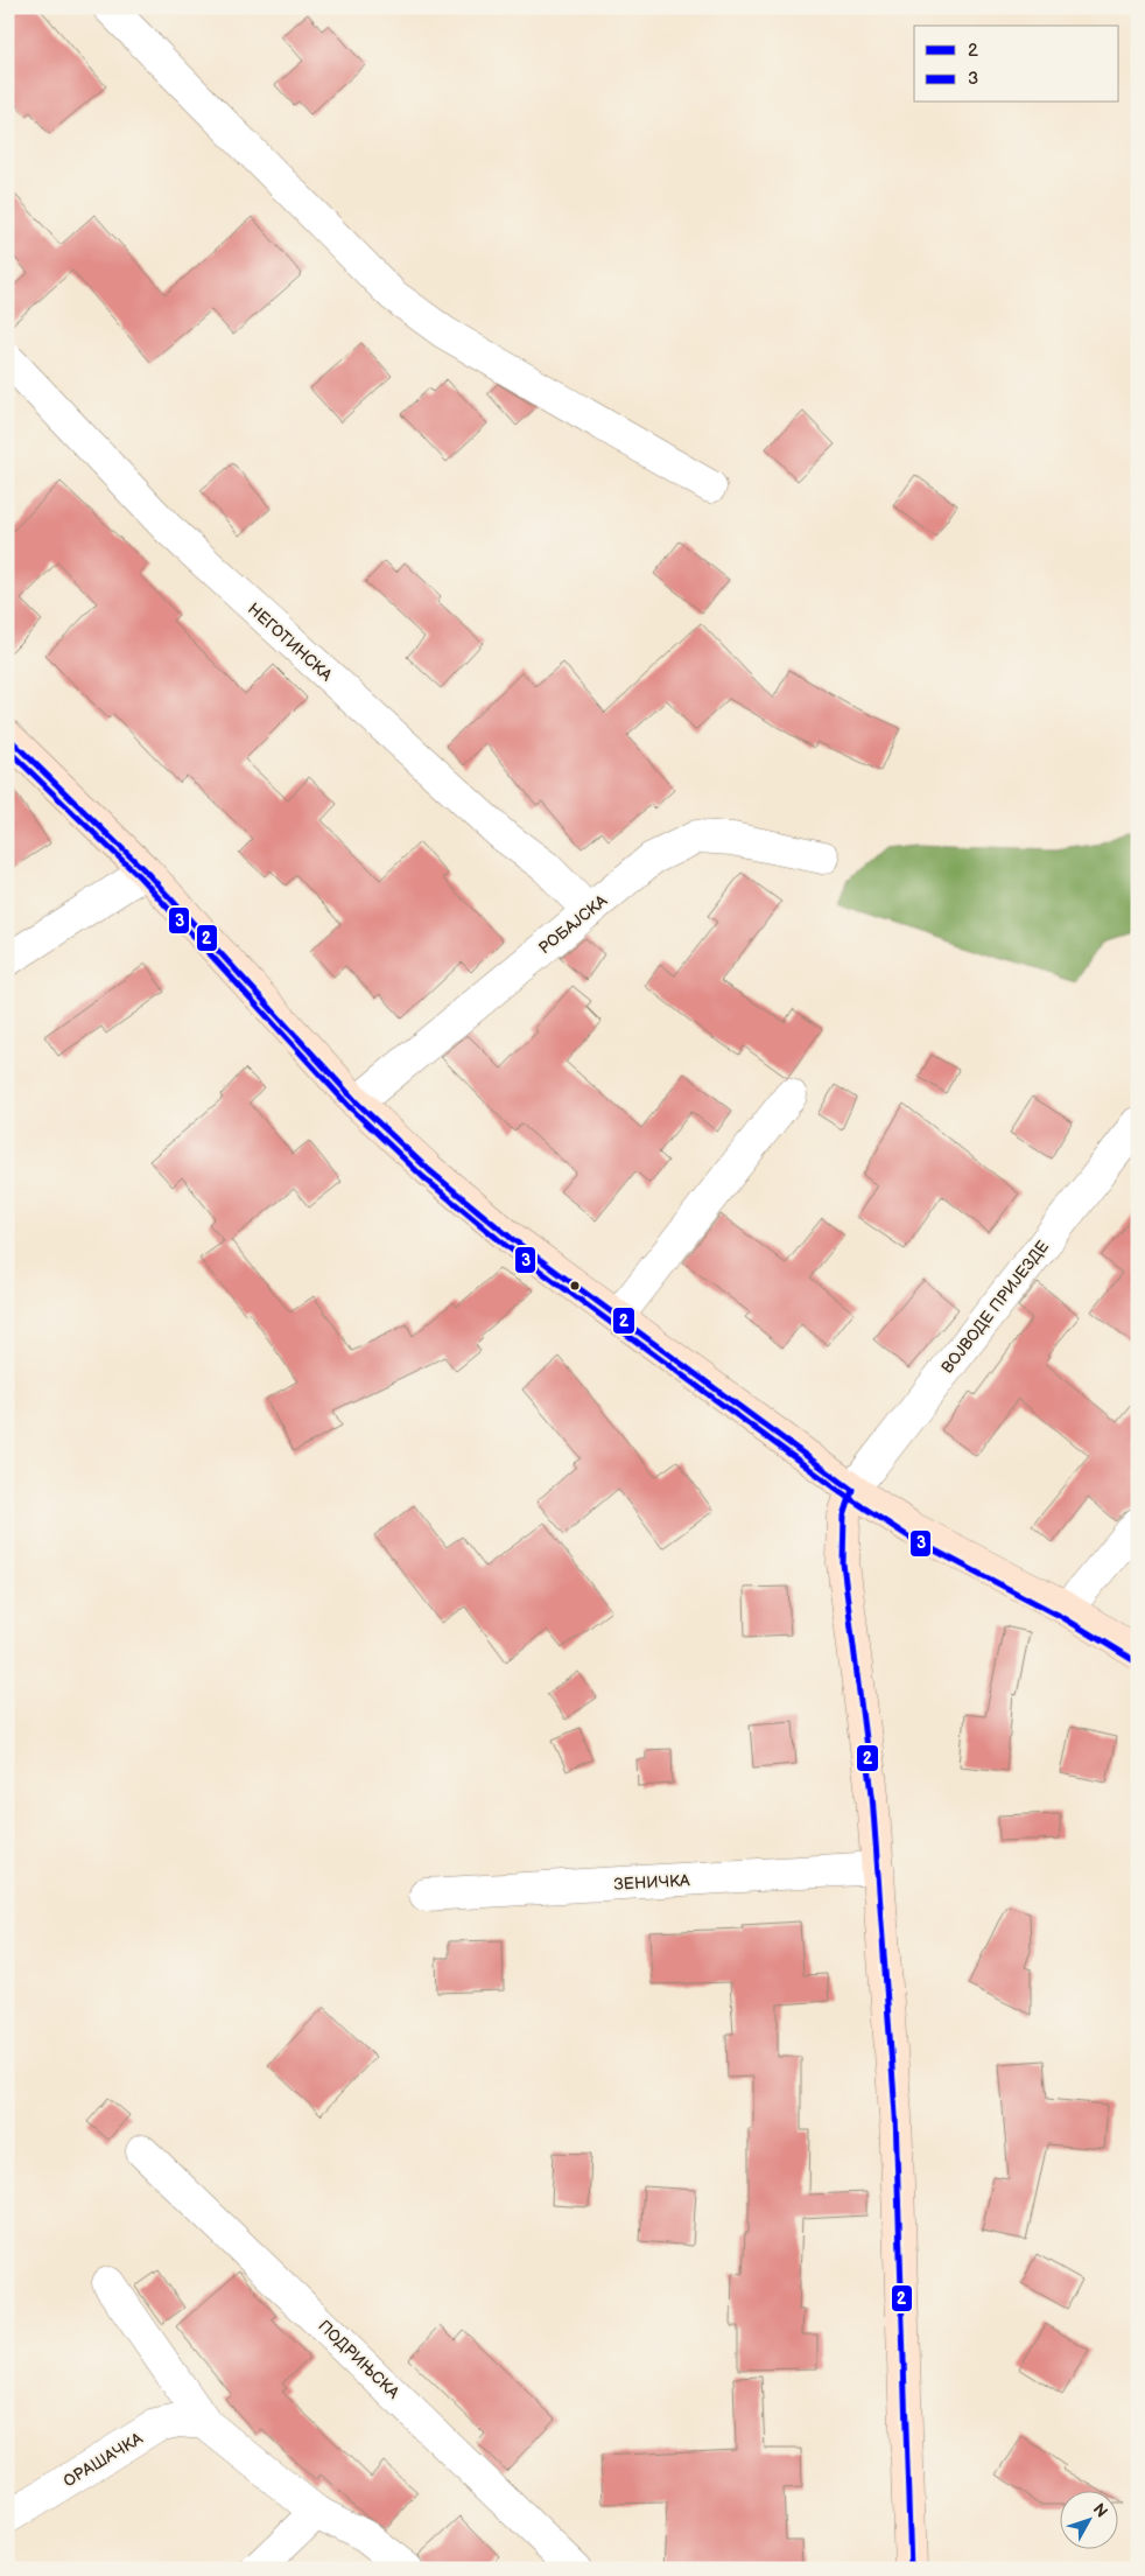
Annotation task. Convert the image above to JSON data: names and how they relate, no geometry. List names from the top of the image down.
{
  "streets": {
    "street": [
      "НЕГОТИНСКА",
      "РОБАЈСКА",
      "ВОЈВОДЕ ПРИЈЕЗДЕ",
      "ЗЕНИЧКА",
      "ПОДРИЊСКА",
      "ОРАШАЧКА"
    ]
  },
  "crossings": [
    ["НЕГОТИНСКА", "РОБАЈСКА"]
  ],
  "lines": ["transit line 2", "transit line 3"],
  "legend": ["2", "3"],
  "north": "top right"
}
